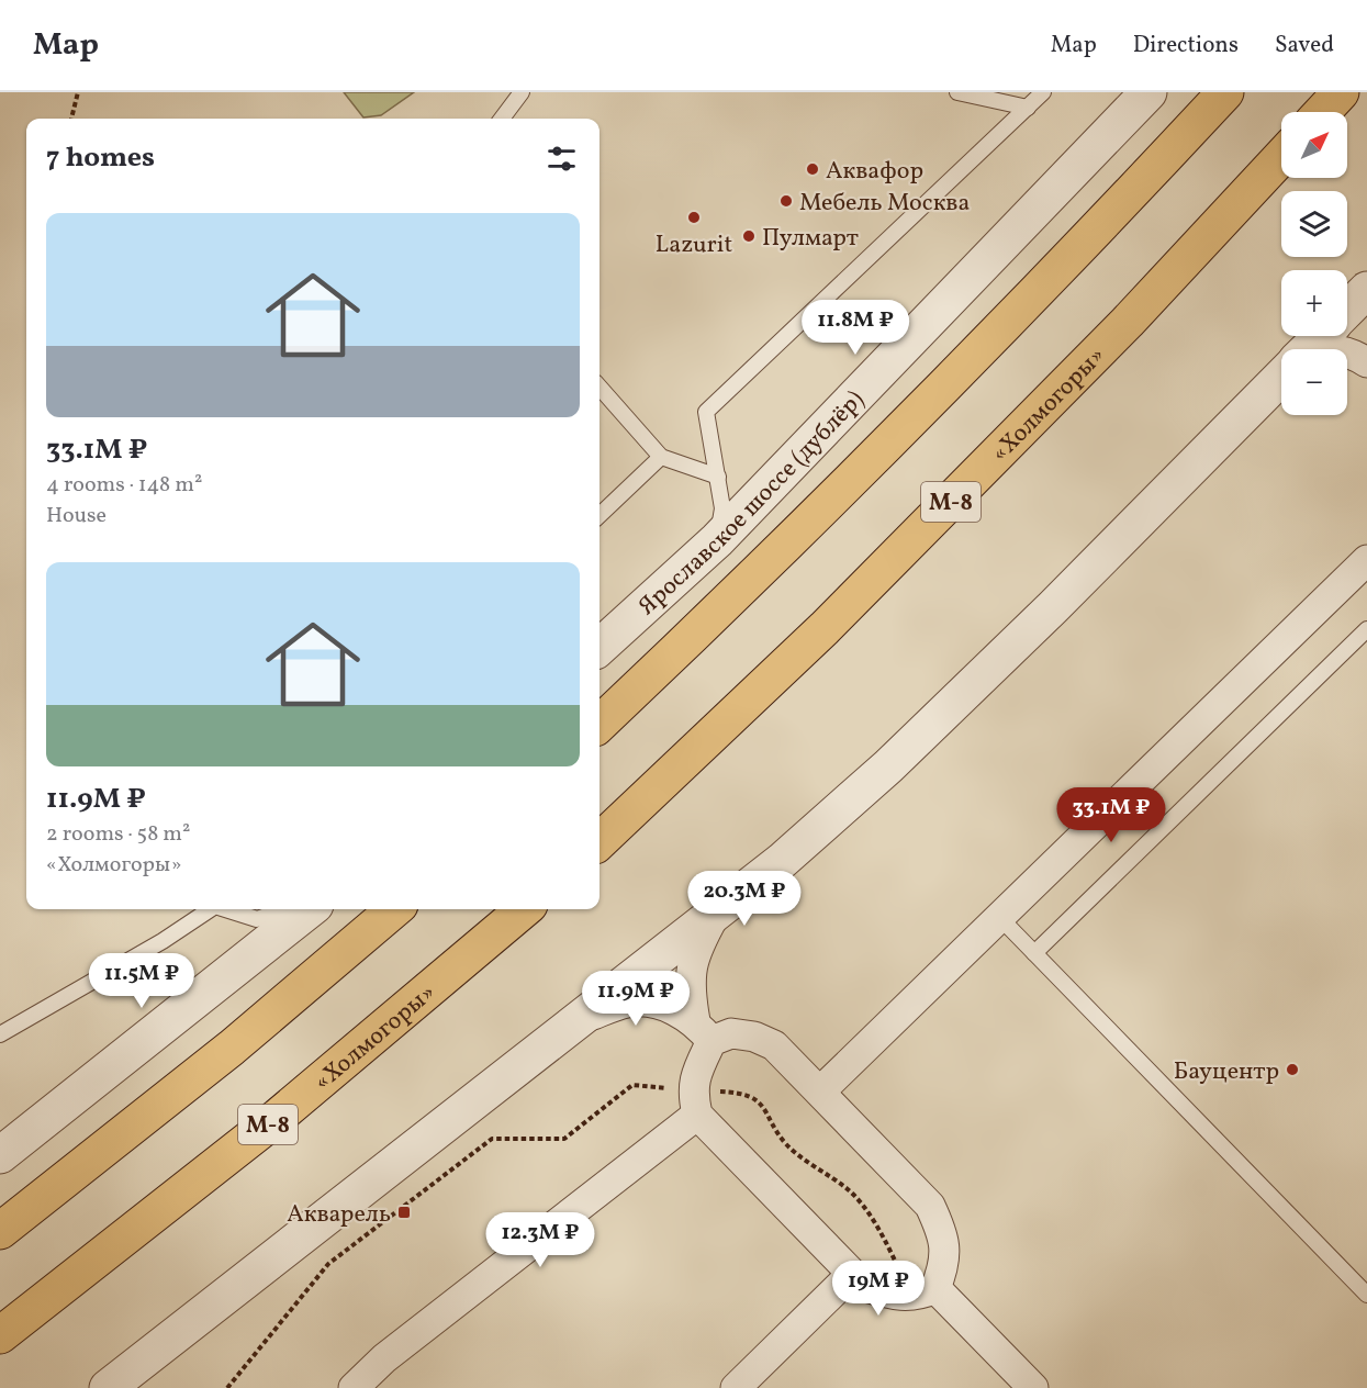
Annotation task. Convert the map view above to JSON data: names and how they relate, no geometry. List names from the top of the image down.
{
  "streets": {
    "highway": ["«Холмогоры»", "М-8"],
    "street": ["Ярославское шоссе (дублёр)"]
  },
  "places": {
    "other": [
      "Аквафор",
      "Мебель Москва",
      "Lazurit",
      "Пулмарт",
      "Бауцентр"
    ],
    "transit": ["Акварель"]
  },
  "north": "top right",
  "page": {
    "header": "Map",
    "nav": ["Map", "Directions", "Saved"],
    "map_buttons": ["+", "−"],
    "heading": "7 homes",
    "list": [
      {
        "name": "33.1M ₽",
        "note": "4 rooms · 148 m² · House"
      },
      {
        "name": "11.9M ₽",
        "note": "2 rooms · 58 m² · «Холмогоры»"
      }
    ],
    "price": [
      "11.8M ₽",
      "33.1M ₽",
      "20.3M ₽",
      "11.5M ₽",
      "11.9M ₽",
      "12.3M ₽",
      "19M ₽"
    ]
  }
}
